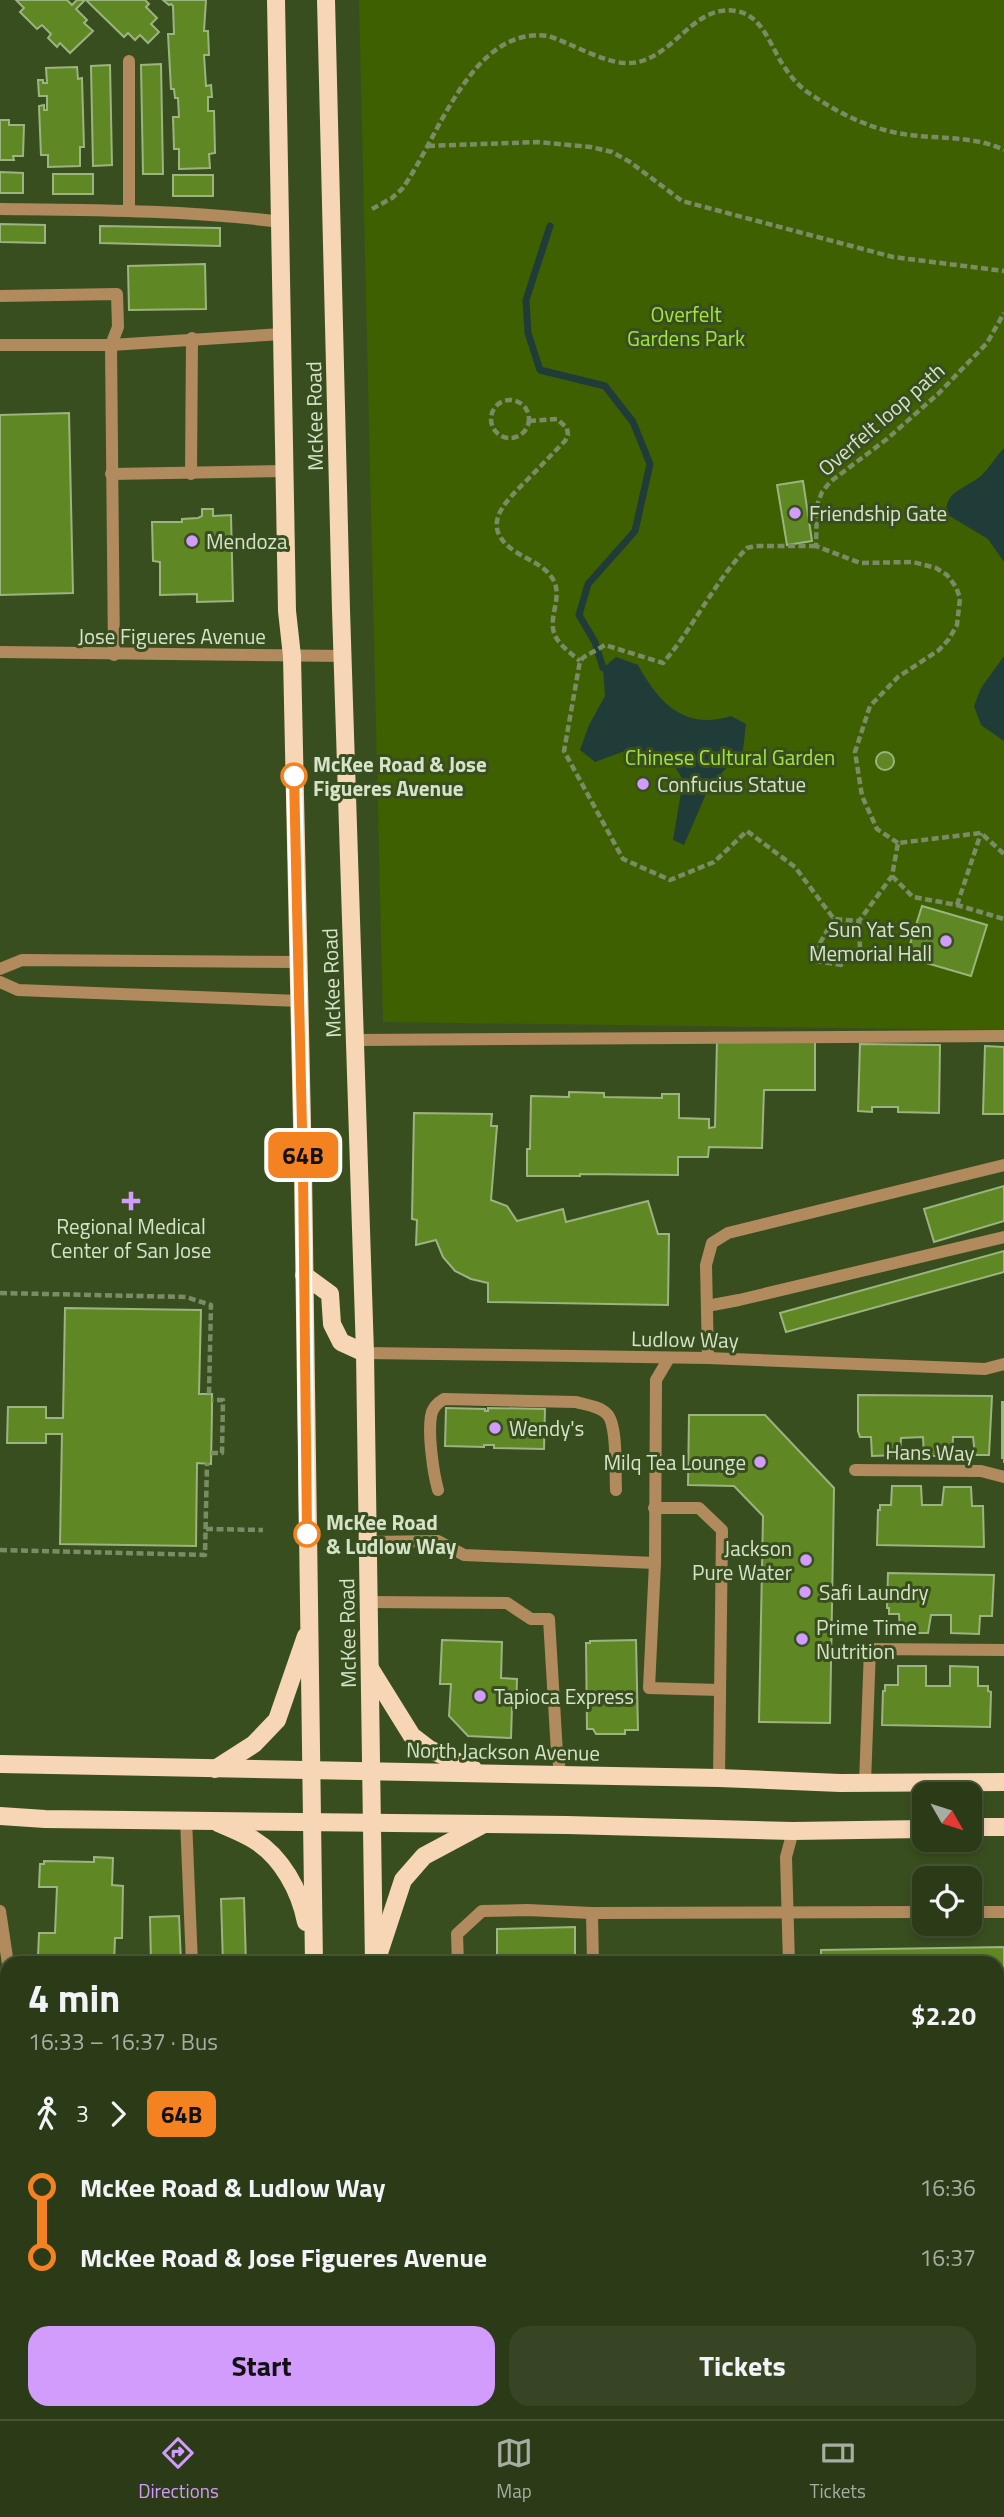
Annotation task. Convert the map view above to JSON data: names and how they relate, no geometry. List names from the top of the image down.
{
  "streets": {
    "main road": ["McKee Road", "North Jackson Avenue"],
    "street": ["Jose Figueres Avenue", "Ludlow Way", "Hans Way"],
    "path": ["Overfelt loop path"]
  },
  "crossings": [
    ["McKee Road", "Jose Figueres Avenue"],
    ["McKee Road", "Ludlow Way"],
    ["McKee Road", "North Jackson Avenue"]
  ],
  "parks": ["Overfelt Gardens Park", "Chinese Cultural Garden"],
  "places": {
    "other": [
      "Friendship Gate",
      "Mendoza",
      "McKee Road & Jose Figueres Avenue",
      "Confucius Statue",
      "Sun Yat Sen Memorial Hall",
      "Wendy's",
      "Milq Tea Lounge",
      "McKee Road & Ludlow Way",
      "Jackson Pure Water",
      "Safi Laundry",
      "Prime Time Nutrition",
      "Tapioca Express"
    ],
    "health": ["Regional Medical Center of San Jose"]
  },
  "lines": ["bus line 64B"],
  "north": "bottom right",
  "page": {
    "on_map": "64B",
    "heading": ["4 min", "16:33 – 16:37 · Bus", "$2.20"],
    "legs": ["3", "64B"],
    "list": [
      {
        "name": "McKee Road & Ludlow Way",
        "value": "16:36"
      },
      {
        "name": "McKee Road & Jose Figueres Avenue",
        "value": "16:37"
      }
    ],
    "buttons": ["Start", "Tickets"],
    "tabs": ["Directions", "Map", "Tickets"]
  }
}
